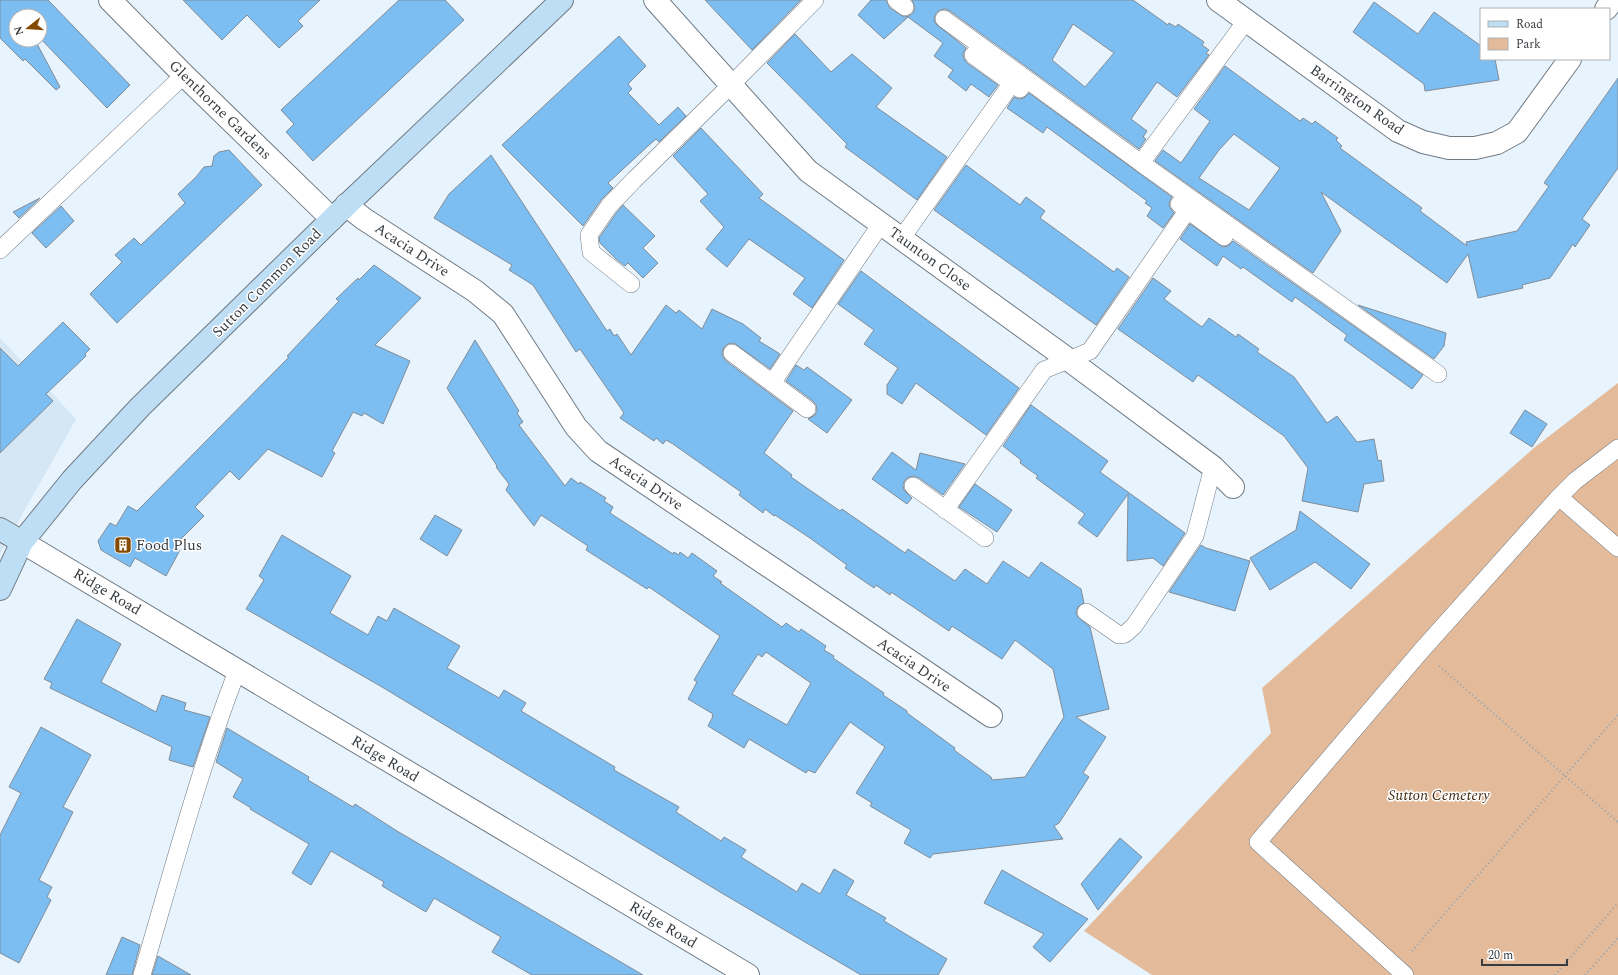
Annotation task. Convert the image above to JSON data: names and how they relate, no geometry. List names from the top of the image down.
{
  "streets": {
    "main road": ["Sutton Common Road"],
    "street": [
      "Barrington Road",
      "Glenthorne Gardens",
      "Acacia Drive",
      "Taunton Close",
      "Ridge Road"
    ]
  },
  "crossings": [
    ["Glenthorne Gardens", "Acacia Drive"],
    ["Glenthorne Gardens", "Sutton Common Road"],
    ["Acacia Drive", "Sutton Common Road"],
    ["Sutton Common Road", "Ridge Road"]
  ],
  "parks": ["Sutton Cemetery"],
  "places": {
    "building": ["Food Plus"]
  },
  "legend": ["Road", "Park"],
  "scale_bar": "20 m",
  "north": "left"
}
